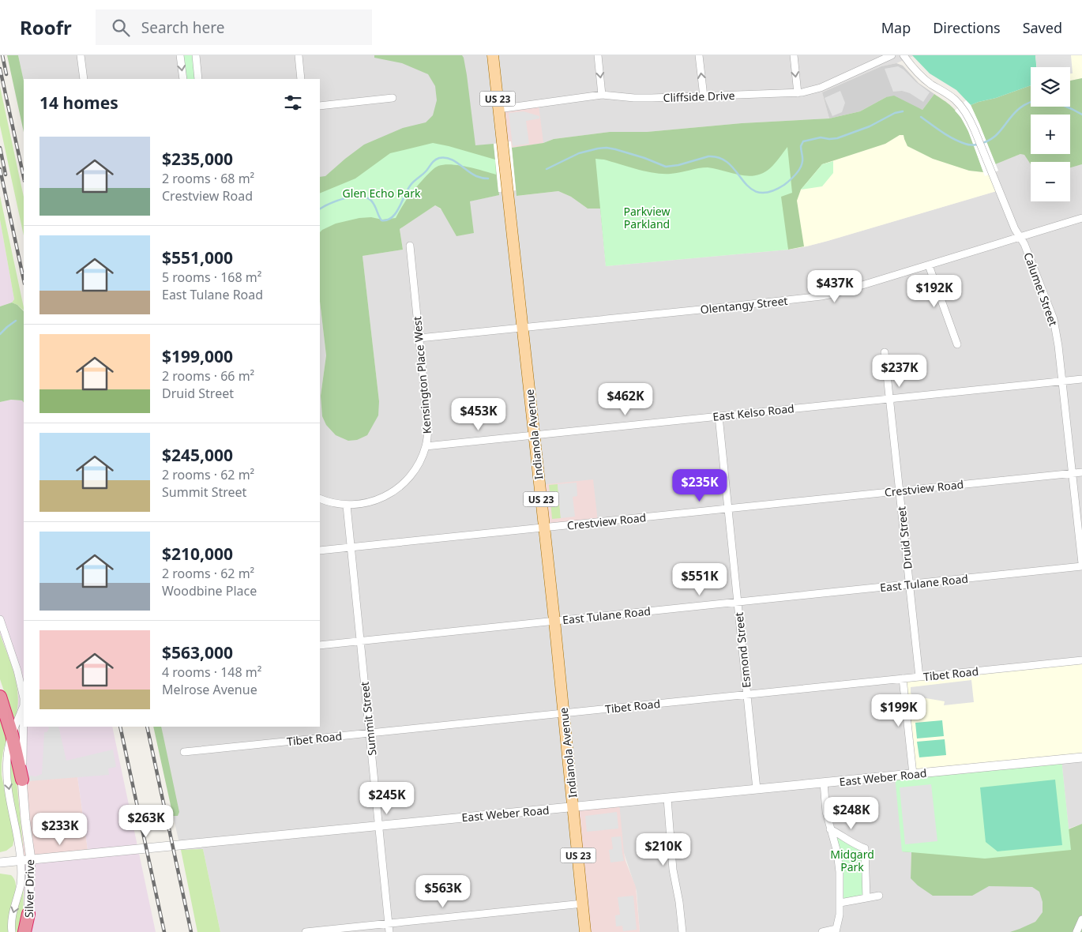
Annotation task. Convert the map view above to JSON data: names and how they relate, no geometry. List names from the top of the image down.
{
  "streets": {
    "main road": ["US 23", "Indianola Avenue"],
    "street": [
      "Cliffside Drive",
      "Calumet Street",
      "Olentangy Street",
      "Kensington Place West",
      "East Kelso Road",
      "Crestview Road",
      "Druid Street",
      "East Tulane Road",
      "Esmond Street",
      "Tibet Road",
      "Summit Street",
      "East Weber Road",
      "Silver Drive"
    ]
  },
  "crossings": [
    ["Cliffside Drive", "Indianola Avenue"],
    ["Calumet Street", "Olentangy Street"],
    ["Calumet Street", "East Kelso Road"],
    ["Calumet Street", "Crestview Road"],
    ["Olentangy Street", "Kensington Place West"],
    ["Olentangy Street", "Indianola Avenue"],
    ["Kensington Place West", "East Kelso Road"],
    ["Kensington Place West", "Summit Street"],
    ["East Kelso Road", "Indianola Avenue"],
    ["East Kelso Road", "Druid Street"],
    ["East Kelso Road", "Esmond Street"],
    ["Indianola Avenue", "Crestview Road"],
    ["Indianola Avenue", "East Tulane Road"],
    ["Indianola Avenue", "Tibet Road"],
    ["Indianola Avenue", "East Weber Road"],
    ["Crestview Road", "Druid Street"],
    ["Crestview Road", "Esmond Street"],
    ["Crestview Road", "Summit Street"],
    ["Druid Street", "East Tulane Road"],
    ["Druid Street", "Tibet Road"],
    ["East Tulane Road", "Esmond Street"],
    ["East Tulane Road", "Summit Street"],
    ["Esmond Street", "Tibet Road"],
    ["Esmond Street", "East Weber Road"],
    ["Tibet Road", "Summit Street"],
    ["Summit Street", "East Weber Road"],
    ["East Weber Road", "Silver Drive"]
  ],
  "parks": ["Glen Echo Park", "Parkview Parkland", "Midgard Park"],
  "page": {
    "header": "Roofr",
    "search": "Search here",
    "nav": ["Map", "Directions", "Saved"],
    "map_buttons": ["+", "−"],
    "heading": "14 homes",
    "list": [
      {
        "name": "$235,000",
        "note": "2 rooms · 68 m² · Crestview Road"
      },
      {
        "name": "$551,000",
        "note": "5 rooms · 168 m² · East Tulane Road"
      },
      {
        "name": "$199,000",
        "note": "2 rooms · 66 m² · Druid Street"
      },
      {
        "name": "$245,000",
        "note": "2 rooms · 62 m² · Summit Street"
      },
      {
        "name": "$210,000",
        "note": "2 rooms · 62 m² · Woodbine Place"
      },
      {
        "name": "$563,000",
        "note": "4 rooms · 148 m² · Melrose Avenue"
      }
    ],
    "price": [
      "$437K",
      "$192K",
      "$237K",
      "$462K",
      "$453K",
      "$235K",
      "$551K",
      "$199K",
      "$245K",
      "$248K",
      "$263K",
      "$233K",
      "$210K",
      "$563K"
    ]
  }
}
